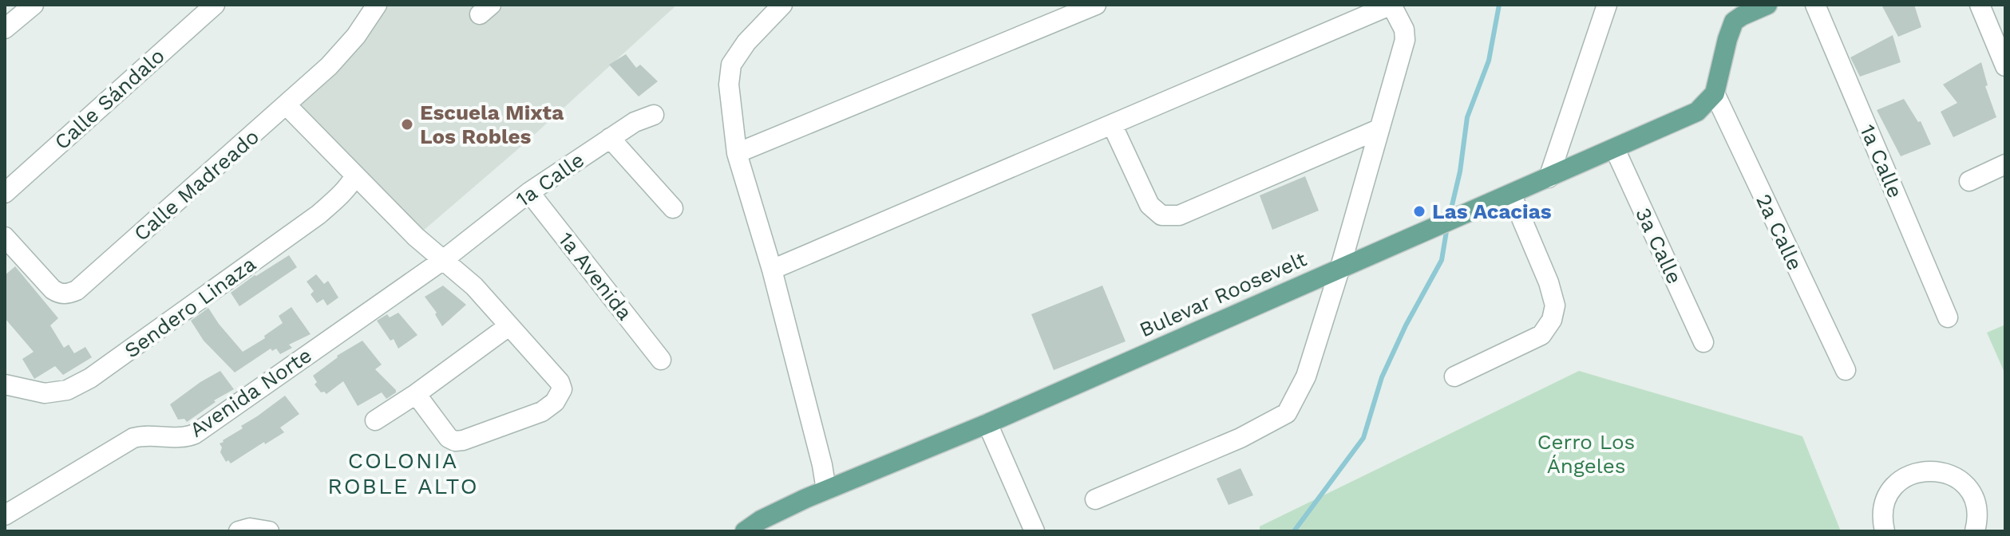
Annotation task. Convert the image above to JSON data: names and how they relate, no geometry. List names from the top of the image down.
{
  "streets": {
    "main road": ["Bulevar Roosevelt"],
    "street": [
      "Calle Sándalo",
      "1a Calle",
      "Calle Madreado",
      "2a Calle",
      "3a Calle",
      "1a Avenida",
      "Sendero Linaza",
      "Avenida Norte"
    ]
  },
  "crossings": [
    ["1a Calle", "1a Avenida"],
    ["1a Calle", "Avenida Norte"],
    ["2a Calle", "Bulevar Roosevelt"],
    ["3a Calle", "Bulevar Roosevelt"]
  ],
  "districts": ["COLONIA ROBLE ALTO"],
  "parks": ["Cerro Los Ángeles"],
  "places": ["Escuela Mixta Los Robles", "Las Acacias"]
}
